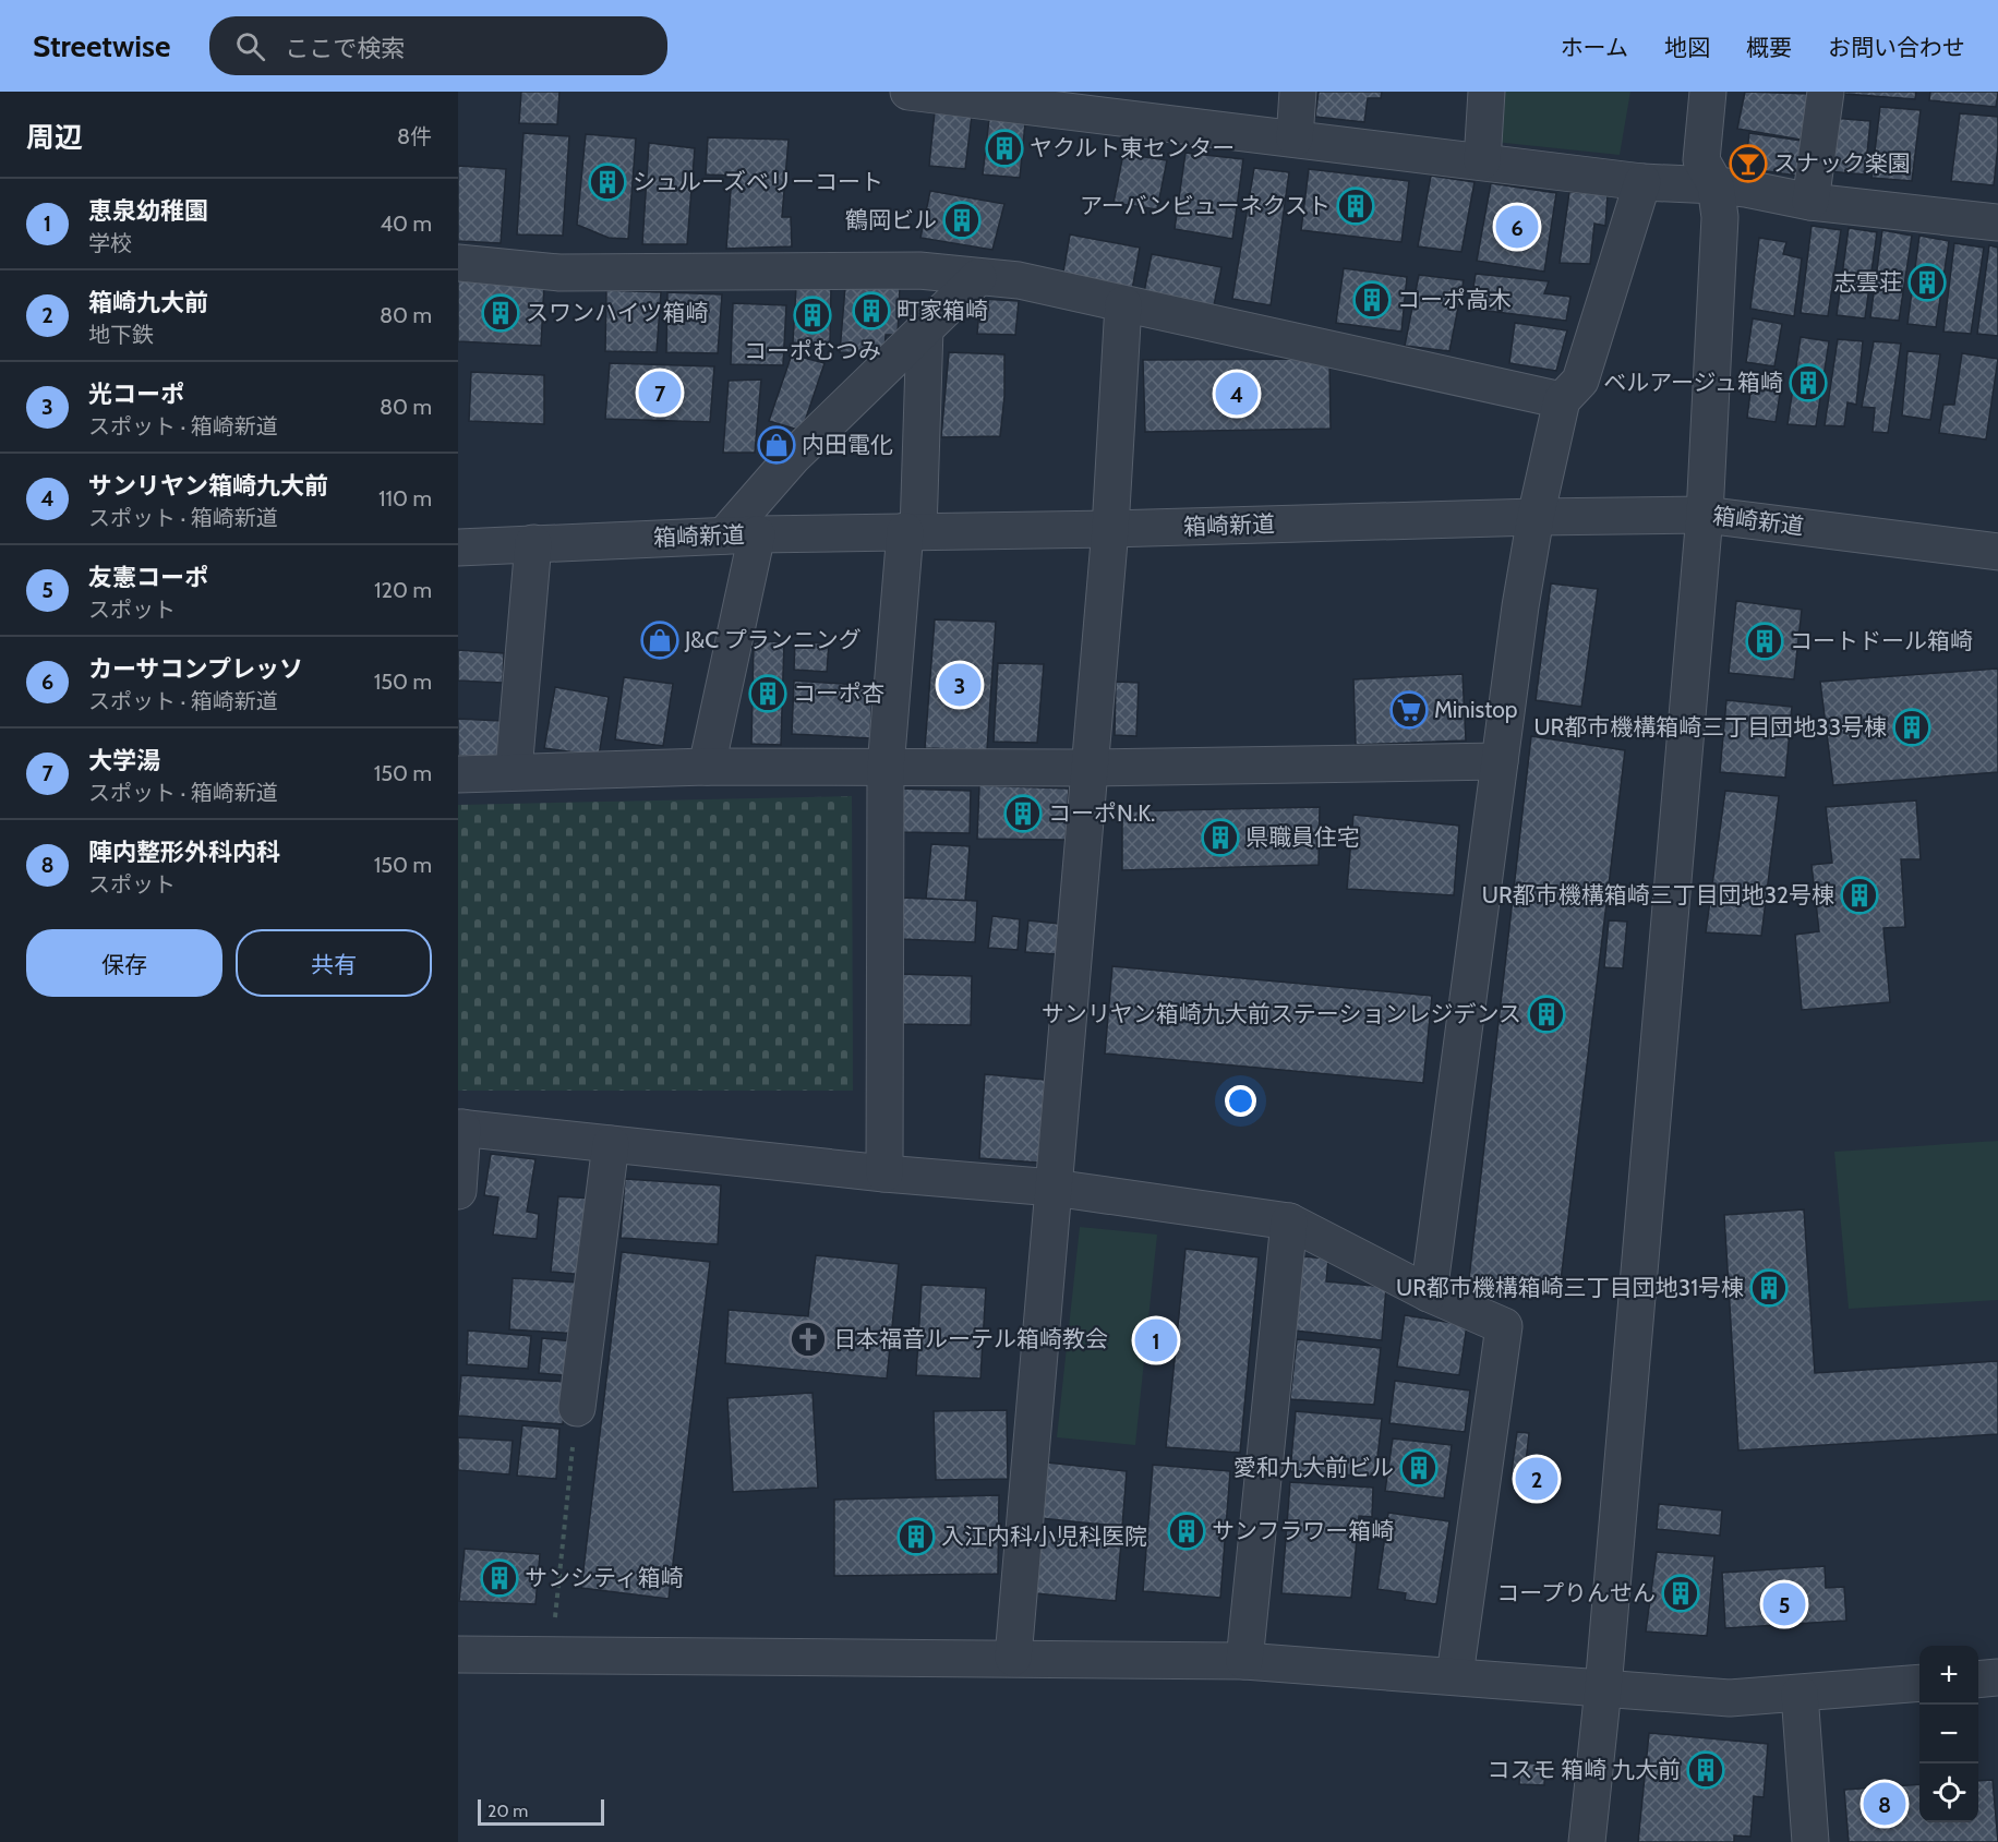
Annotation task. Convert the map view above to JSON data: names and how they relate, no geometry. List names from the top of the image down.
{
  "streets": {
    "street": ["箱崎新道"]
  },
  "places": {
    "building": [
      "ヤクルト東センター",
      "シュルーズベリーコート",
      "アーバンビューネクスト",
      "鶴岡ビル",
      "志雲荘",
      "コーポ高木",
      "町家箱崎",
      "スワンハイツ箱崎",
      "コーポむつみ",
      "ベルアージュ箱崎",
      "コートドール箱崎",
      "コーポ杏",
      "UR都市機構箱崎三丁目団地33号棟",
      "コーポN.K.",
      "県職員住宅",
      "UR都市機構箱崎三丁目団地32号棟",
      "サンリヤン箱崎九大前ステーションレジデンス",
      "UR都市機構箱崎三丁目団地31号棟",
      "愛和九大前ビル",
      "サンフラワー箱崎",
      "入江内科小児科医院",
      "サンシティ箱崎",
      "コープりんせん",
      "コスモ 箱崎 九大前"
    ],
    "bar": ["スナック楽園"],
    "shop": ["内田電化", "J&C プランニング"],
    "supermarket": ["Ministop"],
    "church": ["日本福音ルーテル箱崎教会"]
  },
  "scale_bar": "20 m",
  "page": {
    "header": "Streetwise",
    "search": "ここで検索",
    "nav": [
      "ホーム",
      "地図",
      "概要",
      "お問い合わせ"
    ],
    "heading": ["周辺", "8件"],
    "list": [
      {
        "mark": "1",
        "name": "恵泉幼稚園",
        "note": "学校",
        "value": "40 m"
      },
      {
        "mark": "2",
        "name": "箱崎九大前",
        "note": "地下鉄",
        "value": "80 m"
      },
      {
        "mark": "3",
        "name": "光コーポ",
        "note": "スポット · 箱崎新道",
        "value": "80 m"
      },
      {
        "mark": "4",
        "name": "サンリヤン箱崎九大前",
        "note": "スポット · 箱崎新道",
        "value": "110 m"
      },
      {
        "mark": "5",
        "name": "友憲コーポ",
        "note": "スポット",
        "value": "120 m"
      },
      {
        "mark": "6",
        "name": "カーサコンプレッソ",
        "note": "スポット · 箱崎新道",
        "value": "150 m"
      },
      {
        "mark": "7",
        "name": "大学湯",
        "note": "スポット · 箱崎新道",
        "value": "150 m"
      },
      {
        "mark": "8",
        "name": "陣内整形外科内科",
        "note": "スポット",
        "value": "150 m"
      }
    ],
    "pins": [
      "6",
      "7",
      "4",
      "3",
      "1",
      "2",
      "5",
      "8"
    ],
    "buttons": ["保存", "共有"],
    "map_buttons": ["+", "−"],
    "scale": "20 m"
  }
}
